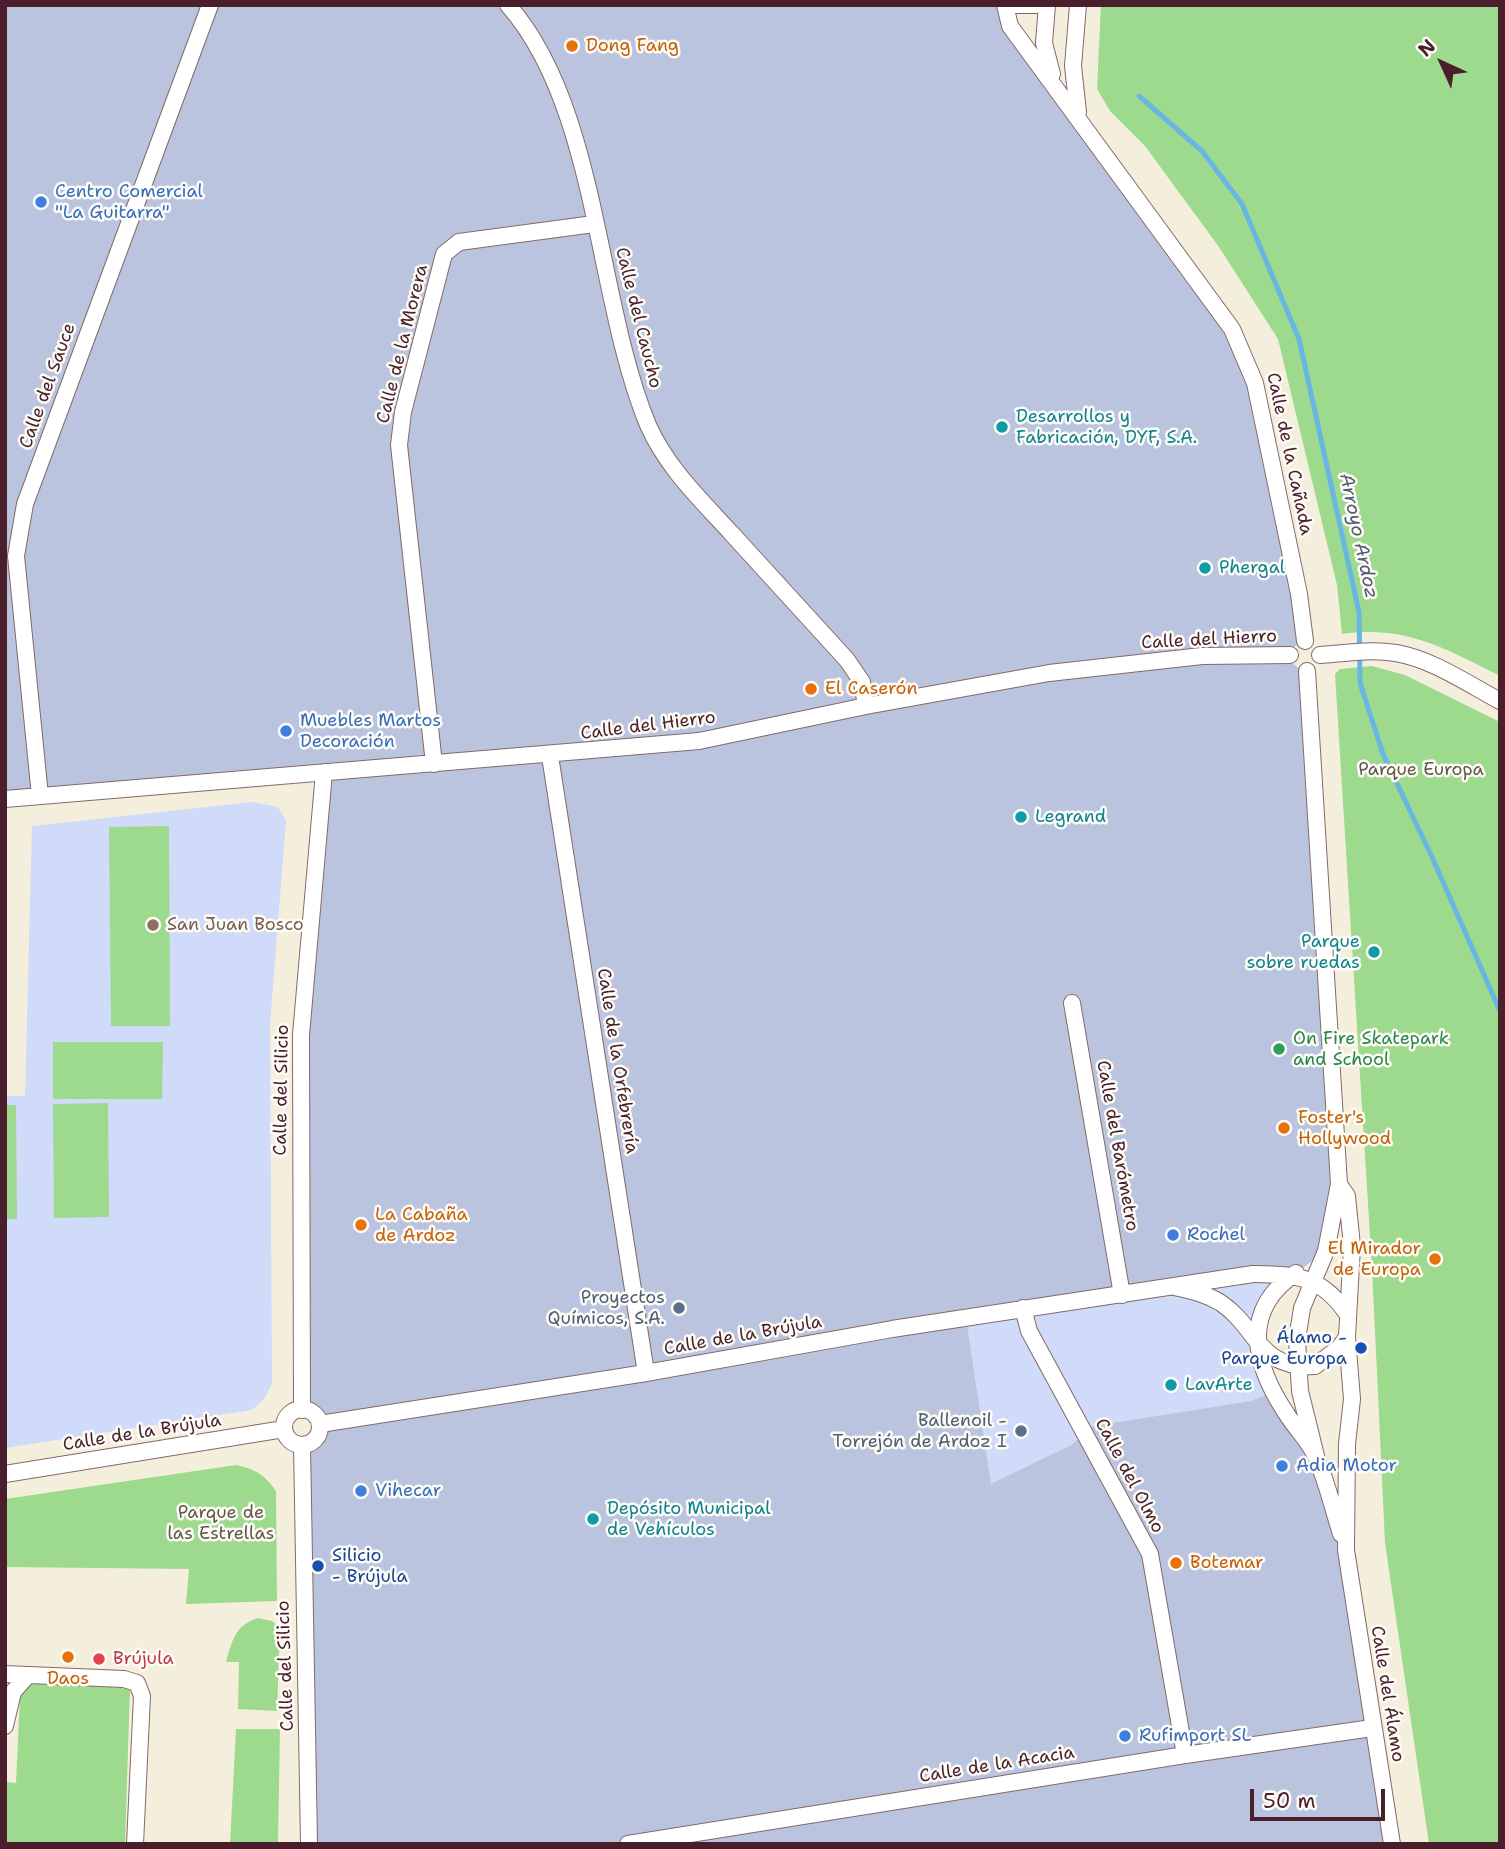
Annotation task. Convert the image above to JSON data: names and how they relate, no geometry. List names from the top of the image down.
{
  "streets": {
    "street": [
      "Calle del Caucho",
      "Calle de la Morera",
      "Calle del Sauce",
      "Calle de la Cañada",
      "Calle del Hierro",
      "Calle de la Orfebrería",
      "Calle del Silicio",
      "Calle del Barómetro",
      "Calle de la Brújula",
      "Calle del Olmo",
      "Calle del Álamo",
      "Calle de la Acacia"
    ]
  },
  "crossings": [
    ["Calle del Caucho", "Calle de la Morera"],
    ["Calle del Caucho", "Calle del Hierro"],
    ["Calle de la Morera", "Calle del Hierro"],
    ["Calle del Sauce", "Calle del Hierro"],
    ["Calle de la Cañada", "Calle del Hierro"],
    ["Calle del Hierro", "Calle de la Orfebrería"],
    ["Calle del Hierro", "Calle del Silicio"],
    ["Calle de la Orfebrería", "Calle de la Brújula"],
    ["Calle del Silicio", "Calle de la Brújula"],
    ["Calle del Barómetro", "Calle de la Brújula"],
    ["Calle de la Brújula", "Calle del Olmo"],
    ["Calle de la Brújula", "Calle del Álamo"],
    ["Calle del Olmo", "Calle de la Acacia"],
    ["Calle del Álamo", "Calle de la Acacia"]
  ],
  "water": ["Arroyo Ardoz"],
  "parks": ["Parque Europa", "Parque de las Estrellas"],
  "places": [
    "Dong Fang",
    "Centro Comercial \"La Guitarra\"",
    "Desarrollos y Fabricación, DYF, S.A.",
    "Phergal",
    "El Caserón",
    "Muebles Martos Decoración",
    "Legrand",
    "San Juan Bosco",
    "Parque sobre ruedas",
    "On Fire Skatepark and School",
    "Foster's Hollywood",
    "La Cabaña de Ardoz",
    "Rochel",
    "El Mirador de Europa",
    "Proyectos Químicos, S.A.",
    "Álamo - Parque Europa",
    "LavArte",
    "Ballenoil - Torrejón de Ardoz I",
    "Adia Motor",
    "Vihecar",
    "Depósito Municipal de Vehículos",
    "Botemar",
    "Silicio - Brújula",
    "Daos",
    "Brújula",
    "Rufimport SL"
  ],
  "scale_bar": "50 m",
  "north": "top left"
}
